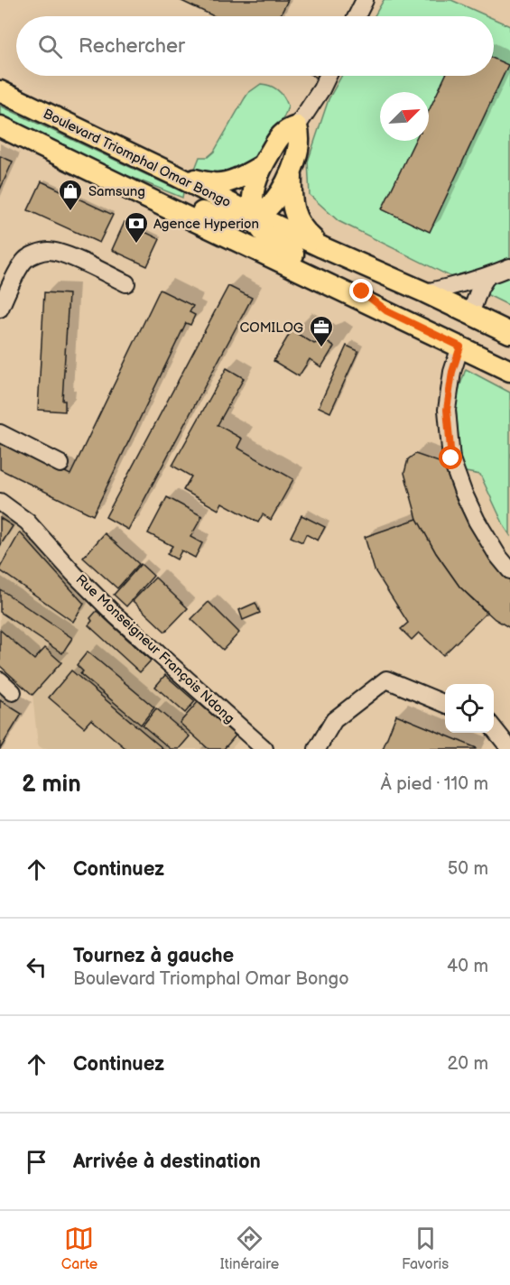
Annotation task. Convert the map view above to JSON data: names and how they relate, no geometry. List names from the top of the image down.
{
  "streets": {
    "main road": ["Boulevard Triomphal Omar Bongo"],
    "street": ["Rue Monseigneur François Ndong"]
  },
  "places": {
    "shop": ["Samsung"],
    "bank": ["Agence Hyperion"],
    "office": ["COMILOG"]
  },
  "north": "top right",
  "page": {
    "search": "Rechercher",
    "heading": ["2 min", "À pied · 110 m"],
    "list": [
      ["Continuez", "50 m"],
      ["Tournez à gauche", "Boulevard Triomphal Omar Bongo", "40 m"],
      ["Continuez", "20 m"],
      "Arrivée à destination"
    ],
    "nav": ["Carte", "Itinéraire", "Favoris"]
  }
}
